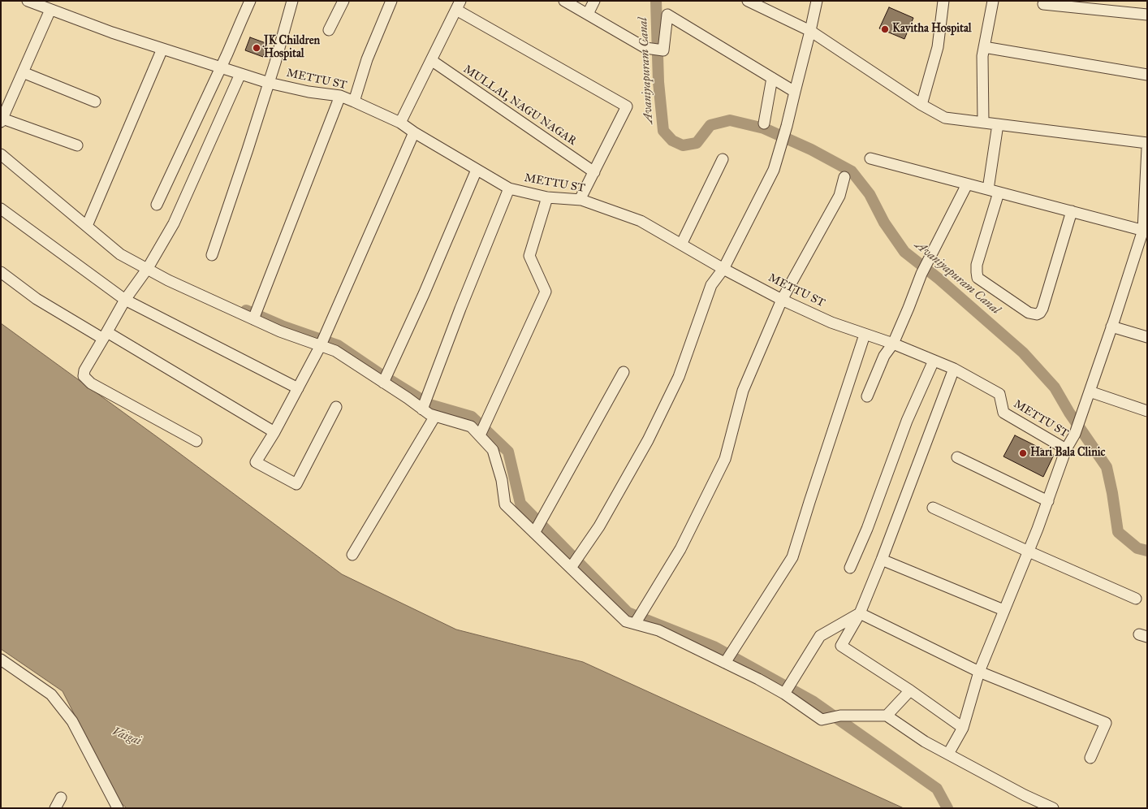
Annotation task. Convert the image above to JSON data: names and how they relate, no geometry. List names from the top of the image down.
{
  "streets": {
    "street": ["METTU ST", "MULLAI, NAGU NAGAR"]
  },
  "water": ["Avaniyapuram Canal", "Vaigai"],
  "places": ["Kavitha Hospital", "JK Children Hospital", "Hari Bala Clinic"]
}
